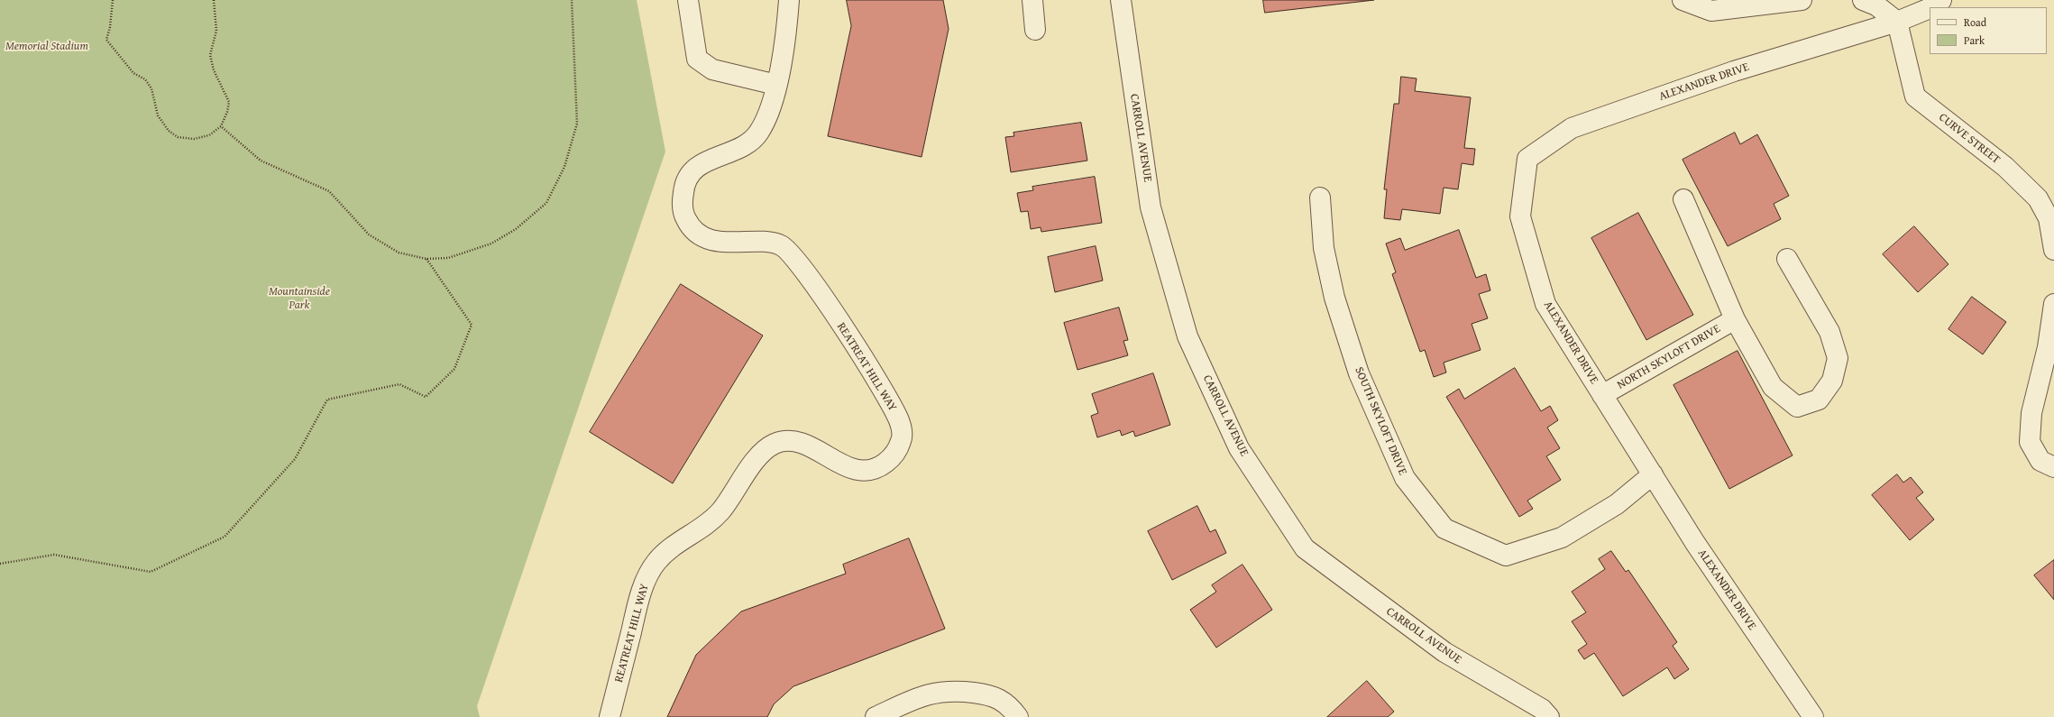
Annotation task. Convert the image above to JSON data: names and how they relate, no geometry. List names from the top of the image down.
{
  "streets": {
    "street": [
      "ALEXANDER DRIVE",
      "CARROLL AVENUE",
      "CURVE STREET",
      "NORTH SKYLOFT DRIVE",
      "REATREAT HILL WAY",
      "SOUTH SKYLOFT DRIVE"
    ]
  },
  "crossings": [
    ["ALEXANDER DRIVE", "CURVE STREET"],
    ["ALEXANDER DRIVE", "NORTH SKYLOFT DRIVE"],
    ["ALEXANDER DRIVE", "SOUTH SKYLOFT DRIVE"]
  ],
  "parks": ["Memorial Stadium", "Mountainside Park"],
  "legend": ["Road", "Park"]
}
